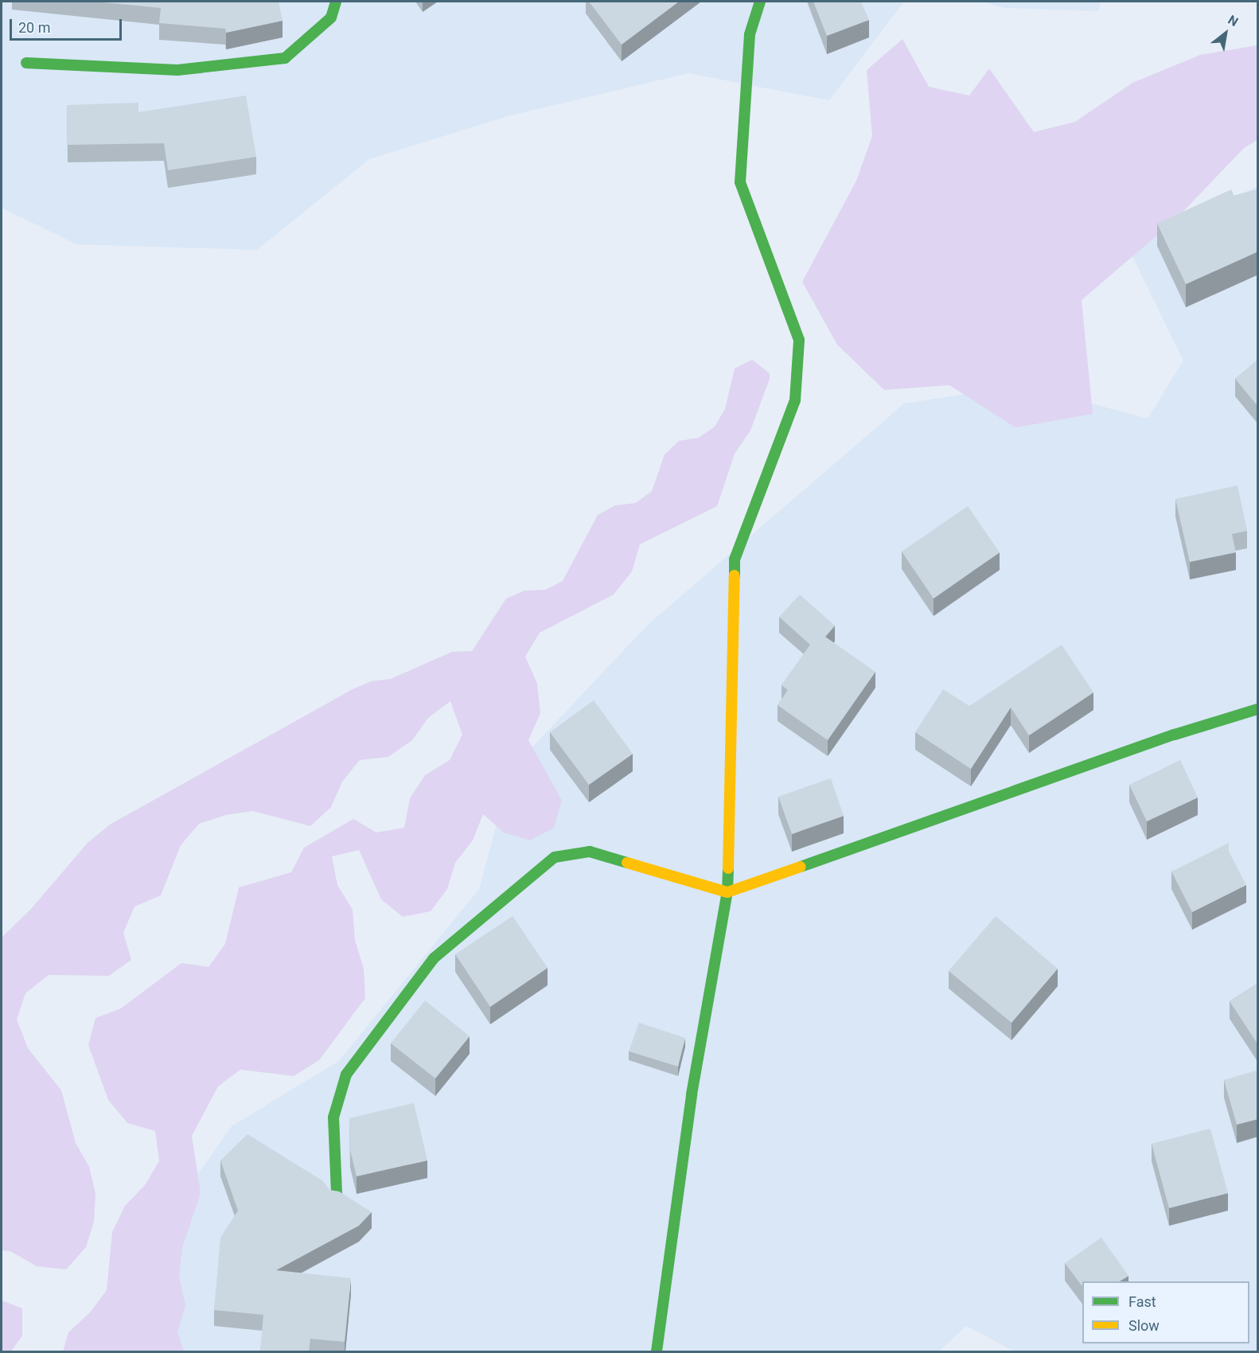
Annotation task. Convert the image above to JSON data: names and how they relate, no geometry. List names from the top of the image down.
{
  "legend": ["Fast", "Slow"],
  "scale_bar": "20 m",
  "north": "top right"
}
